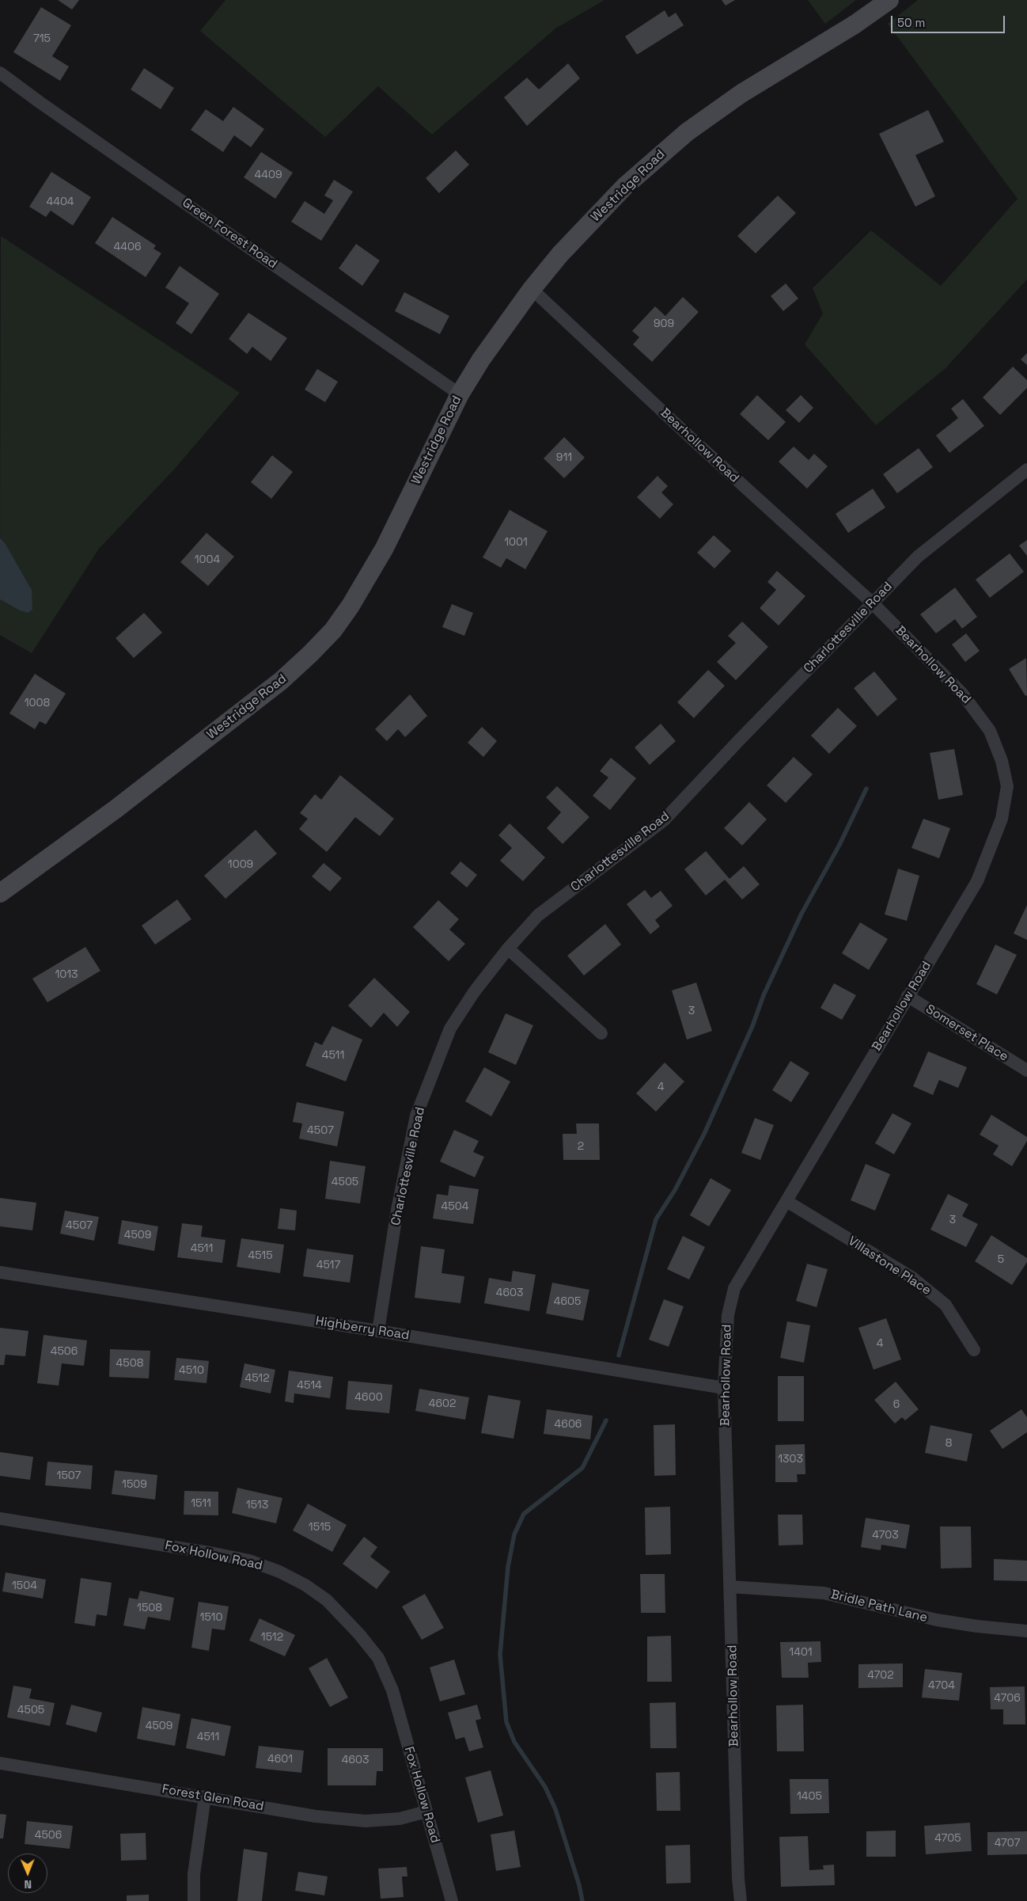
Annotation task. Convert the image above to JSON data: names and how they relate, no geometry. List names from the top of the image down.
{
  "streets": {
    "main road": ["Westridge Road"],
    "street": [
      "Green Forest Road",
      "Bearhollow Road",
      "Charlottesville Road",
      "Somerset Place",
      "Villastone Place",
      "Highberry Road",
      "Fox Hollow Road",
      "Bridle Path Lane",
      "Forest Glen Road"
    ]
  },
  "crossings": [
    ["Westridge Road", "Green Forest Road"],
    ["Westridge Road", "Bearhollow Road"],
    ["Bearhollow Road", "Charlottesville Road"],
    ["Bearhollow Road", "Somerset Place"],
    ["Bearhollow Road", "Villastone Place"],
    ["Bearhollow Road", "Highberry Road"],
    ["Bearhollow Road", "Bridle Path Lane"],
    ["Charlottesville Road", "Highberry Road"],
    ["Fox Hollow Road", "Forest Glen Road"]
  ],
  "house_numbers": [
    "715",
    "4409",
    "4404",
    "4406",
    "909",
    "911",
    "1001",
    "1004",
    "1008",
    "1009",
    "1013",
    "3",
    "4511",
    "4",
    "4507",
    "2",
    "4505",
    "4504",
    "3",
    "4507",
    "4509",
    "4511",
    "4515",
    "5",
    "4517",
    "4603",
    "4605",
    "4",
    "4506",
    "4508",
    "4510",
    "4512",
    "4514",
    "4600",
    "4602",
    "6",
    "4606",
    "8",
    "1303",
    "1507",
    "1509",
    "1511",
    "1513",
    "1515",
    "4703",
    "1504",
    "1508",
    "1510",
    "1512",
    "1401",
    "4702",
    "4704",
    "4706",
    "4505",
    "4509",
    "4511",
    "4601",
    "4603",
    "1405",
    "4506",
    "4705",
    "4707"
  ],
  "scale_bar": "50 m",
  "north": "bottom"
}
